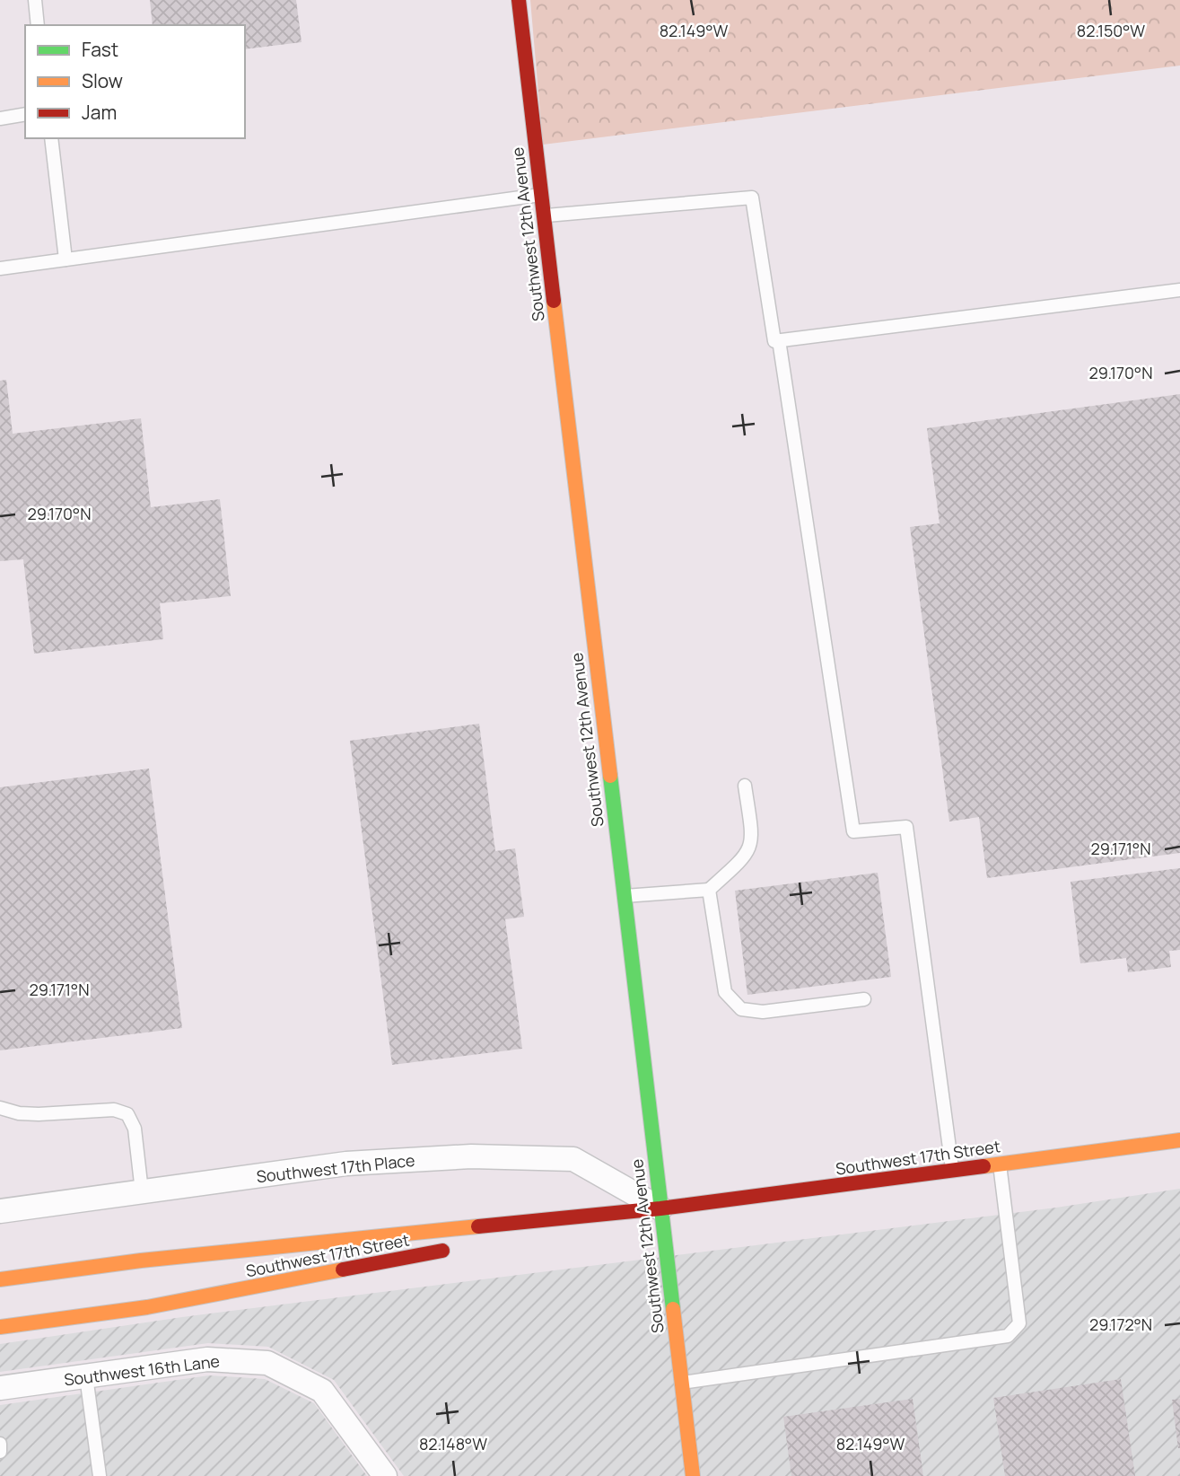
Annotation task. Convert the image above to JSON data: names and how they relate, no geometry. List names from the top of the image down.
{
  "streets": {
    "main road": ["Southwest 12th Avenue", "Southwest 17th Street"],
    "street": ["Southwest 17th Place", "Southwest 16th Lane"]
  },
  "crossings": [
    ["Southwest 12th Avenue", "Southwest 17th Street"],
    ["Southwest 12th Avenue", "Southwest 17th Place"],
    ["Southwest 17th Street", "Southwest 17th Place"]
  ],
  "legend": ["Fast", "Slow", "Jam"],
  "coordinates": [
    "82.150°W",
    "82.149°W",
    "29.170°N",
    "29.171°N",
    "29.172°N",
    "82.148°W"
  ]
}
